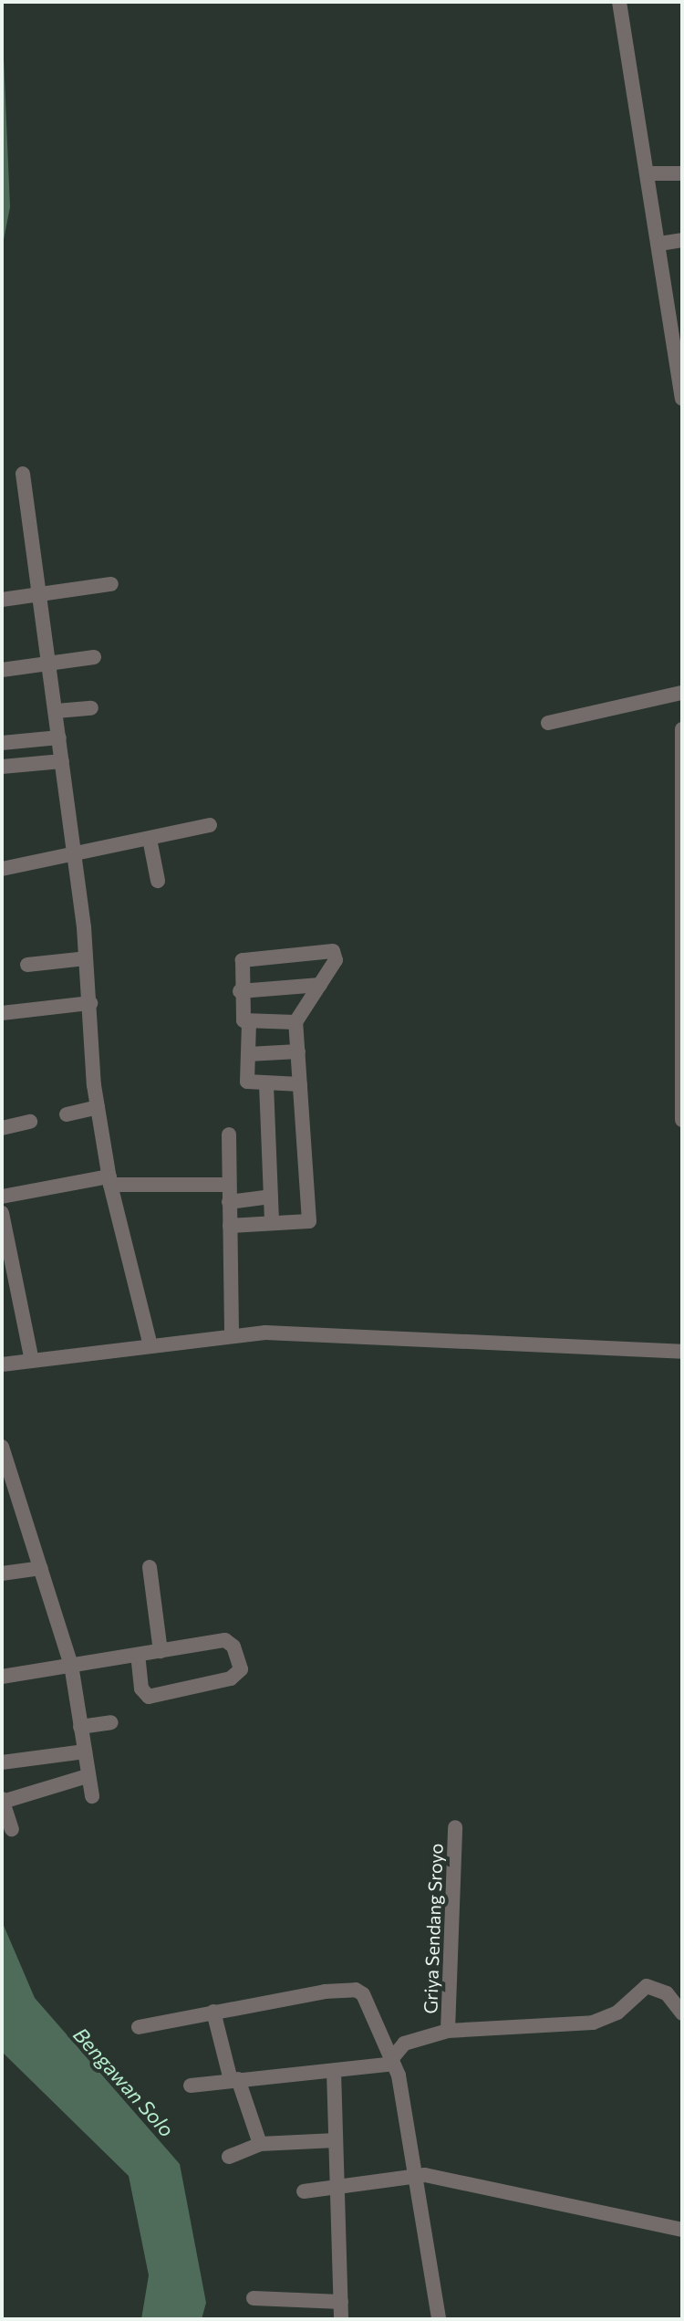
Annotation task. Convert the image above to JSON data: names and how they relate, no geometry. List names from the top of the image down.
{
  "streets": {
    "street": ["Griya Sendang Sroyo"]
  },
  "water": ["Bengawan Solo"]
}
